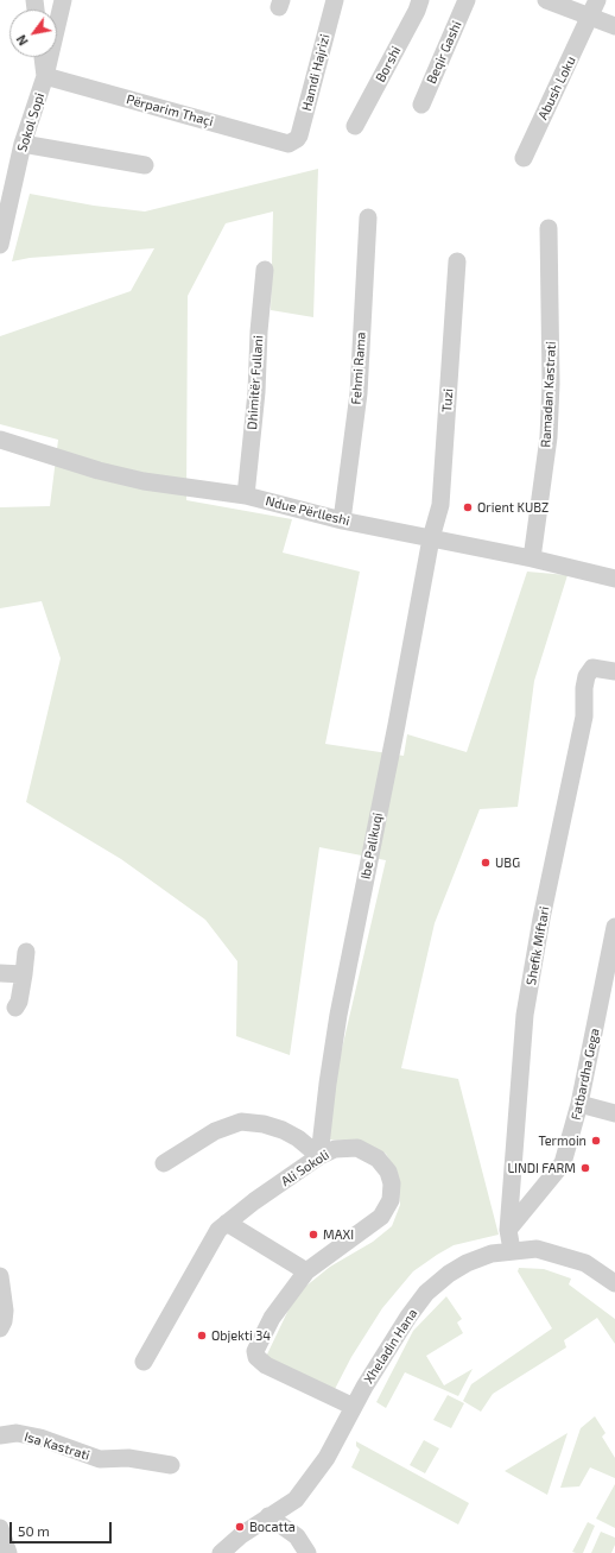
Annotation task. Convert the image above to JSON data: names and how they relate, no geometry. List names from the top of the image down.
{
  "streets": {
    "street": [
      "Beqir Gashi",
      "Borshi",
      "Hamdi Hajrizi",
      "Abush Loku",
      "Përparim Thaçi",
      "Sokol Sopi",
      "Fehmi Rama",
      "Dhimitër Fullani",
      "Ramadan Kastrati",
      "Tuzi",
      "Ndue Përlleshi",
      "Ibe Palikuqi",
      "Shefik Miftari",
      "Fatbardha Gega",
      "Ali Sokoli",
      "Xheladin Hana",
      "Isa Kastrati"
    ]
  },
  "crossings": [
    ["Hamdi Hajrizi", "Përparim Thaçi"],
    ["Përparim Thaçi", "Sokol Sopi"],
    ["Fehmi Rama", "Ndue Përlleshi"],
    ["Dhimitër Fullani", "Ndue Përlleshi"],
    ["Ramadan Kastrati", "Ndue Përlleshi"],
    ["Tuzi", "Ndue Përlleshi"],
    ["Tuzi", "Ibe Palikuqi"],
    ["Ndue Përlleshi", "Ibe Palikuqi"],
    ["Ibe Palikuqi", "Ali Sokoli"],
    ["Shefik Miftari", "Fatbardha Gega"],
    ["Shefik Miftari", "Xheladin Hana"],
    ["Ali Sokoli", "Xheladin Hana"]
  ],
  "places": [
    "Orient KUBZ",
    "UBG",
    "Termoin",
    "LINDI FARM",
    "MAXI",
    "Objekti 34",
    "Bocatta"
  ],
  "scale_bar": "50 m",
  "north": "bottom left"
}
